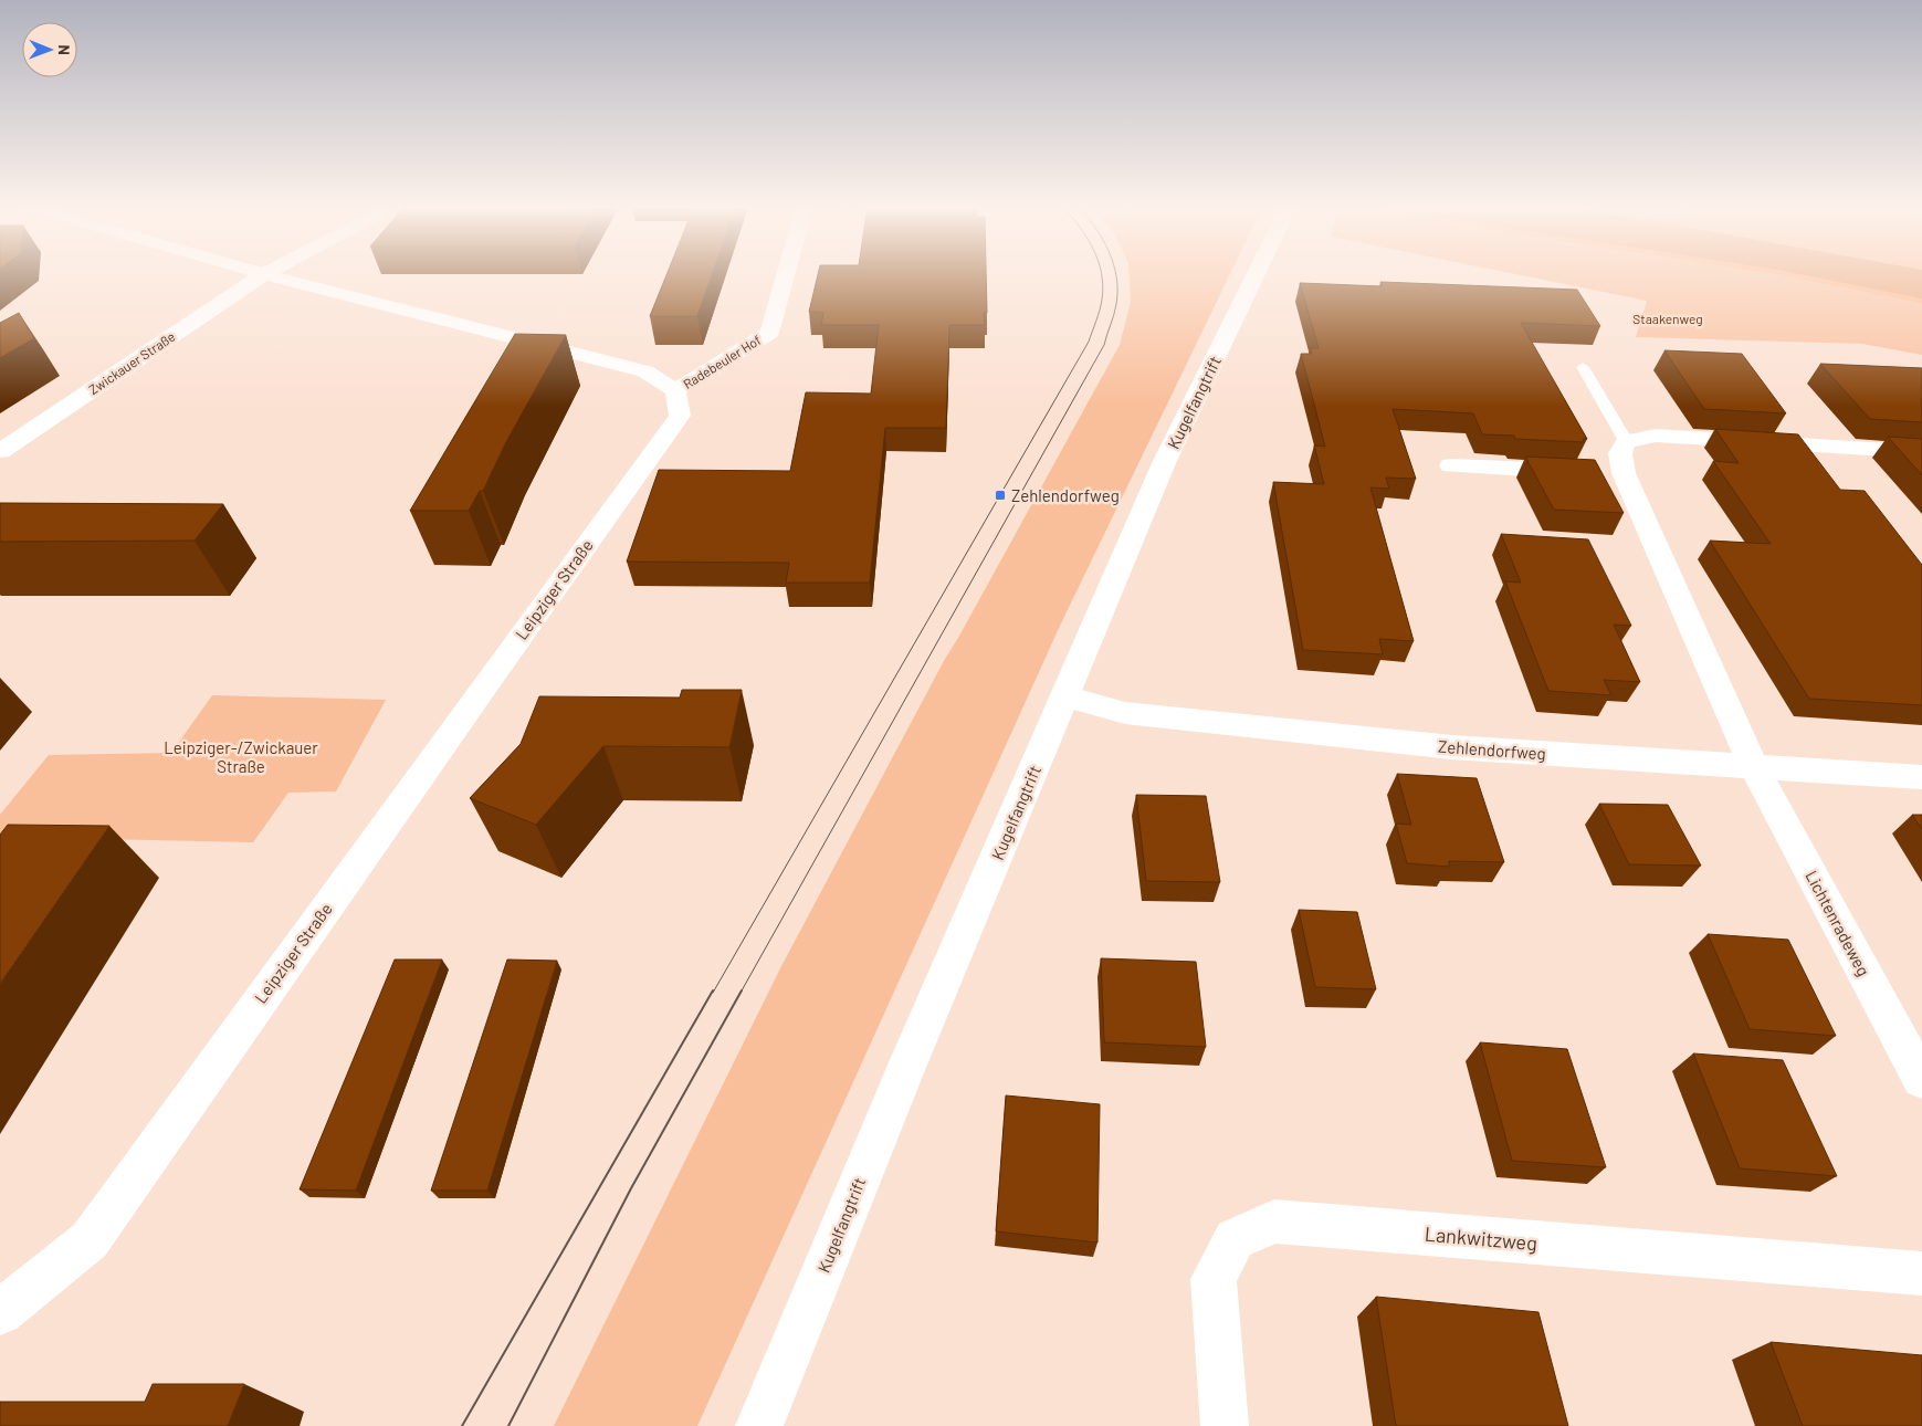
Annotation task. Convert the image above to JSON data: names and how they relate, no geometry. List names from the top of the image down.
{
  "streets": {
    "street": [
      "Radebeuler Hof",
      "Zwickauer Straße",
      "Kugelfangtrift",
      "Leipziger Straße",
      "Zehlendorfweg",
      "Lichtenradeweg",
      "Lankwitzweg"
    ]
  },
  "crossings": [
    ["Radebeuler Hof", "Leipziger Straße"],
    ["Kugelfangtrift", "Zehlendorfweg"],
    ["Zehlendorfweg", "Lichtenradeweg"]
  ],
  "parks": ["Staakenweg", "Leipziger-/Zwickauer Straße"],
  "places": {
    "transit": ["Zehlendorfweg"]
  },
  "north": "right"
}
